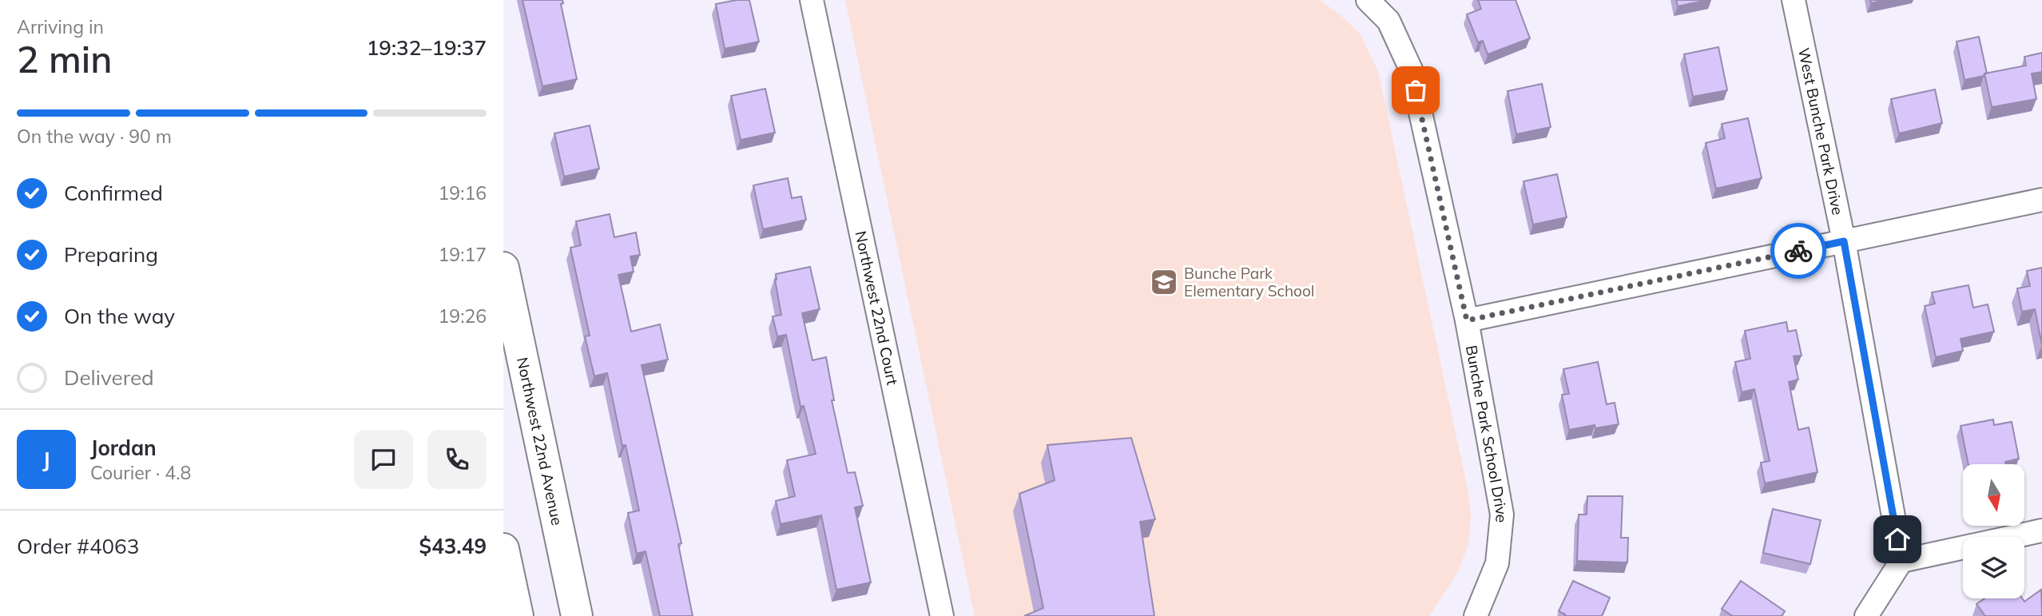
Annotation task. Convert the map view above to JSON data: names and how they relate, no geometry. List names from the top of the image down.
{
  "streets": {
    "main road": ["Northwest 22nd Avenue"],
    "street": ["West Bunche Park Drive", "Northwest 22nd Court", "Bunche Park School Drive"]
  },
  "places": {
    "school or university": ["Bunche Park Elementary School"]
  },
  "north": "bottom",
  "page": {
    "heading": ["2 min", "Arriving in", "19:32–19:37"],
    "panel": [
      "Jordan",
      "Courier · 4.8",
      "Order #4063",
      "$43.49"
    ],
    "bar": "On the way · 90 m",
    "list": [
      ["Confirmed", "19:16"],
      ["Preparing", "19:17"],
      ["On the way", "19:26"],
      "Delivered"
    ],
    "round": "J"
  }
}
